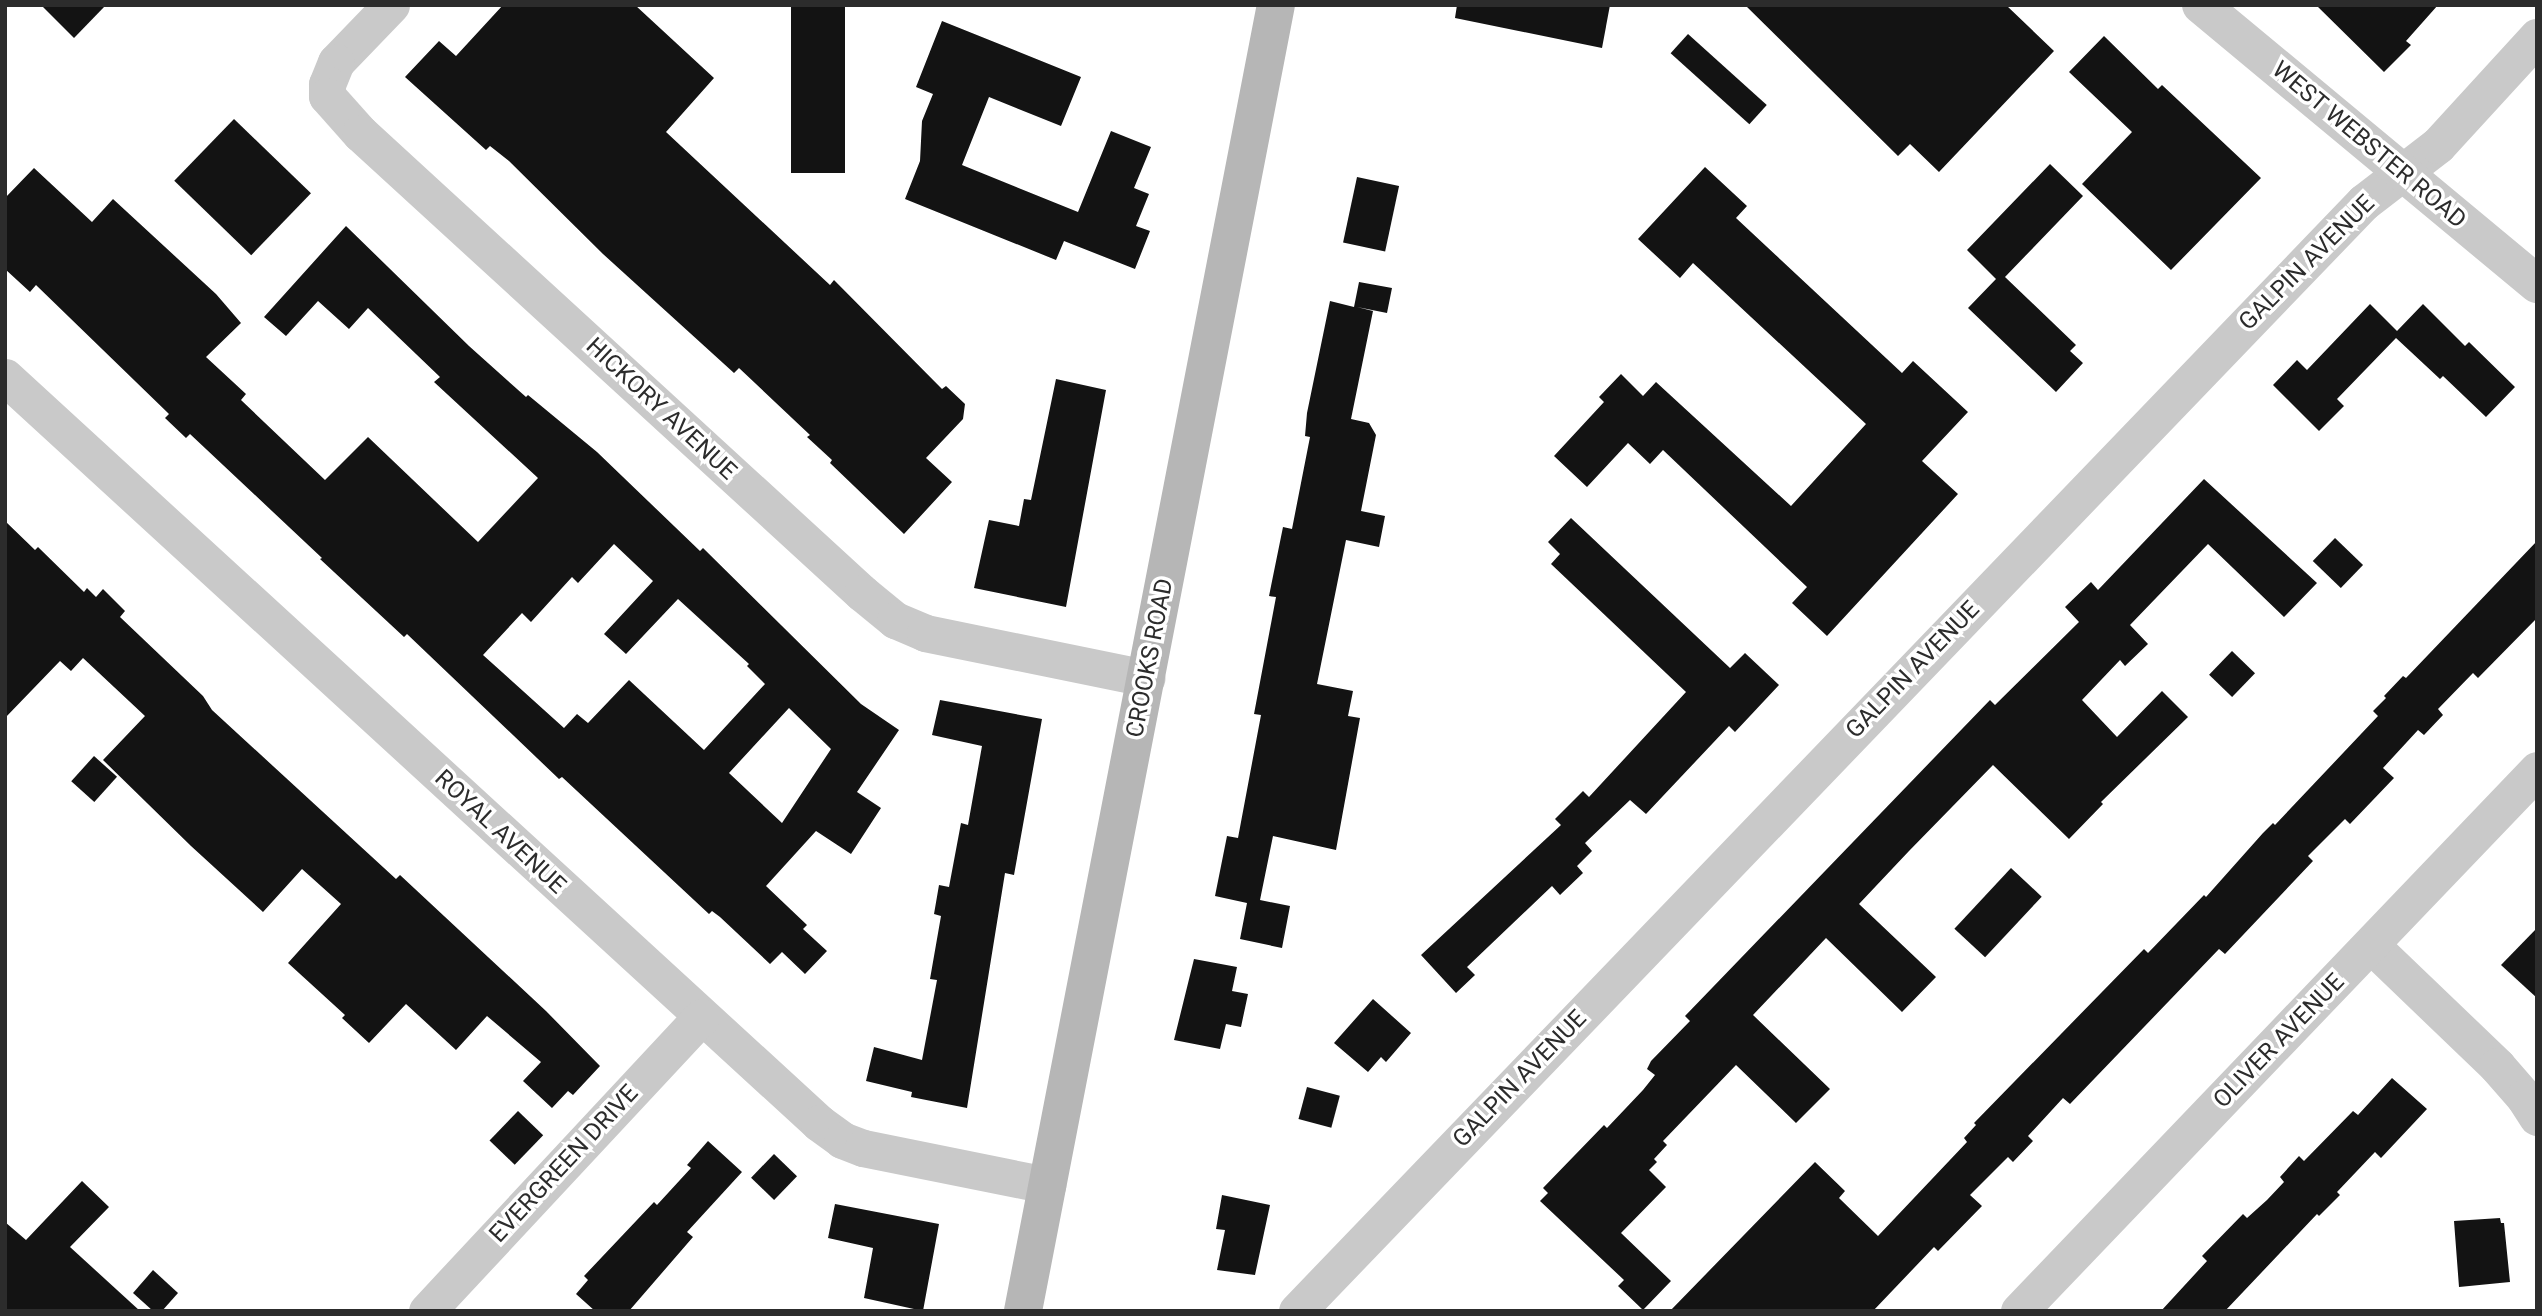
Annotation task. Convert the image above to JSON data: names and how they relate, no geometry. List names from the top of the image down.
{
  "streets": {
    "main road": ["CROOKS ROAD"],
    "street": [
      "WEST WEBSTER ROAD",
      "GALPIN AVENUE",
      "HICKORY AVENUE",
      "ROYAL AVENUE",
      "OLIVER AVENUE",
      "EVERGREEN DRIVE"
    ]
  },
  "crossings": [
    ["WEST WEBSTER ROAD", "GALPIN AVENUE"],
    ["HICKORY AVENUE", "CROOKS ROAD"],
    ["CROOKS ROAD", "ROYAL AVENUE"],
    ["ROYAL AVENUE", "EVERGREEN DRIVE"]
  ]
}
